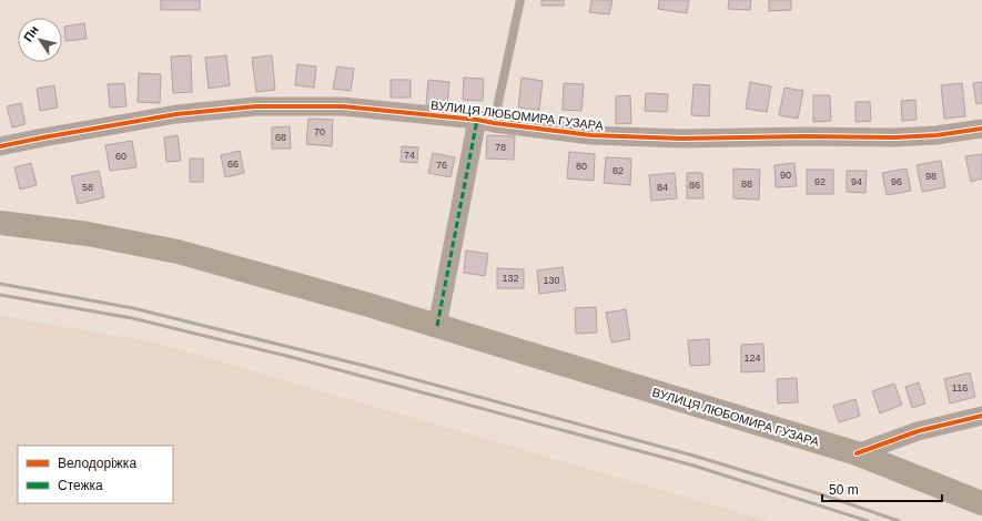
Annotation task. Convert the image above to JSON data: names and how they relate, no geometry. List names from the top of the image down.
{
  "streets": {
    "main road": ["ВУЛИЦЯ ЛЮБОМИРА ГУЗАРА"]
  },
  "house_numbers": [
    "70",
    "68",
    "78",
    "74",
    "60",
    "66",
    "76",
    "80",
    "82",
    "90",
    "98",
    "92",
    "94",
    "96",
    "88",
    "86",
    "58",
    "84",
    "132",
    "130",
    "124",
    "116"
  ],
  "legend": ["Велодоріжка", "Стежка"],
  "scale_bar": "50 m",
  "north": "top left"
}
